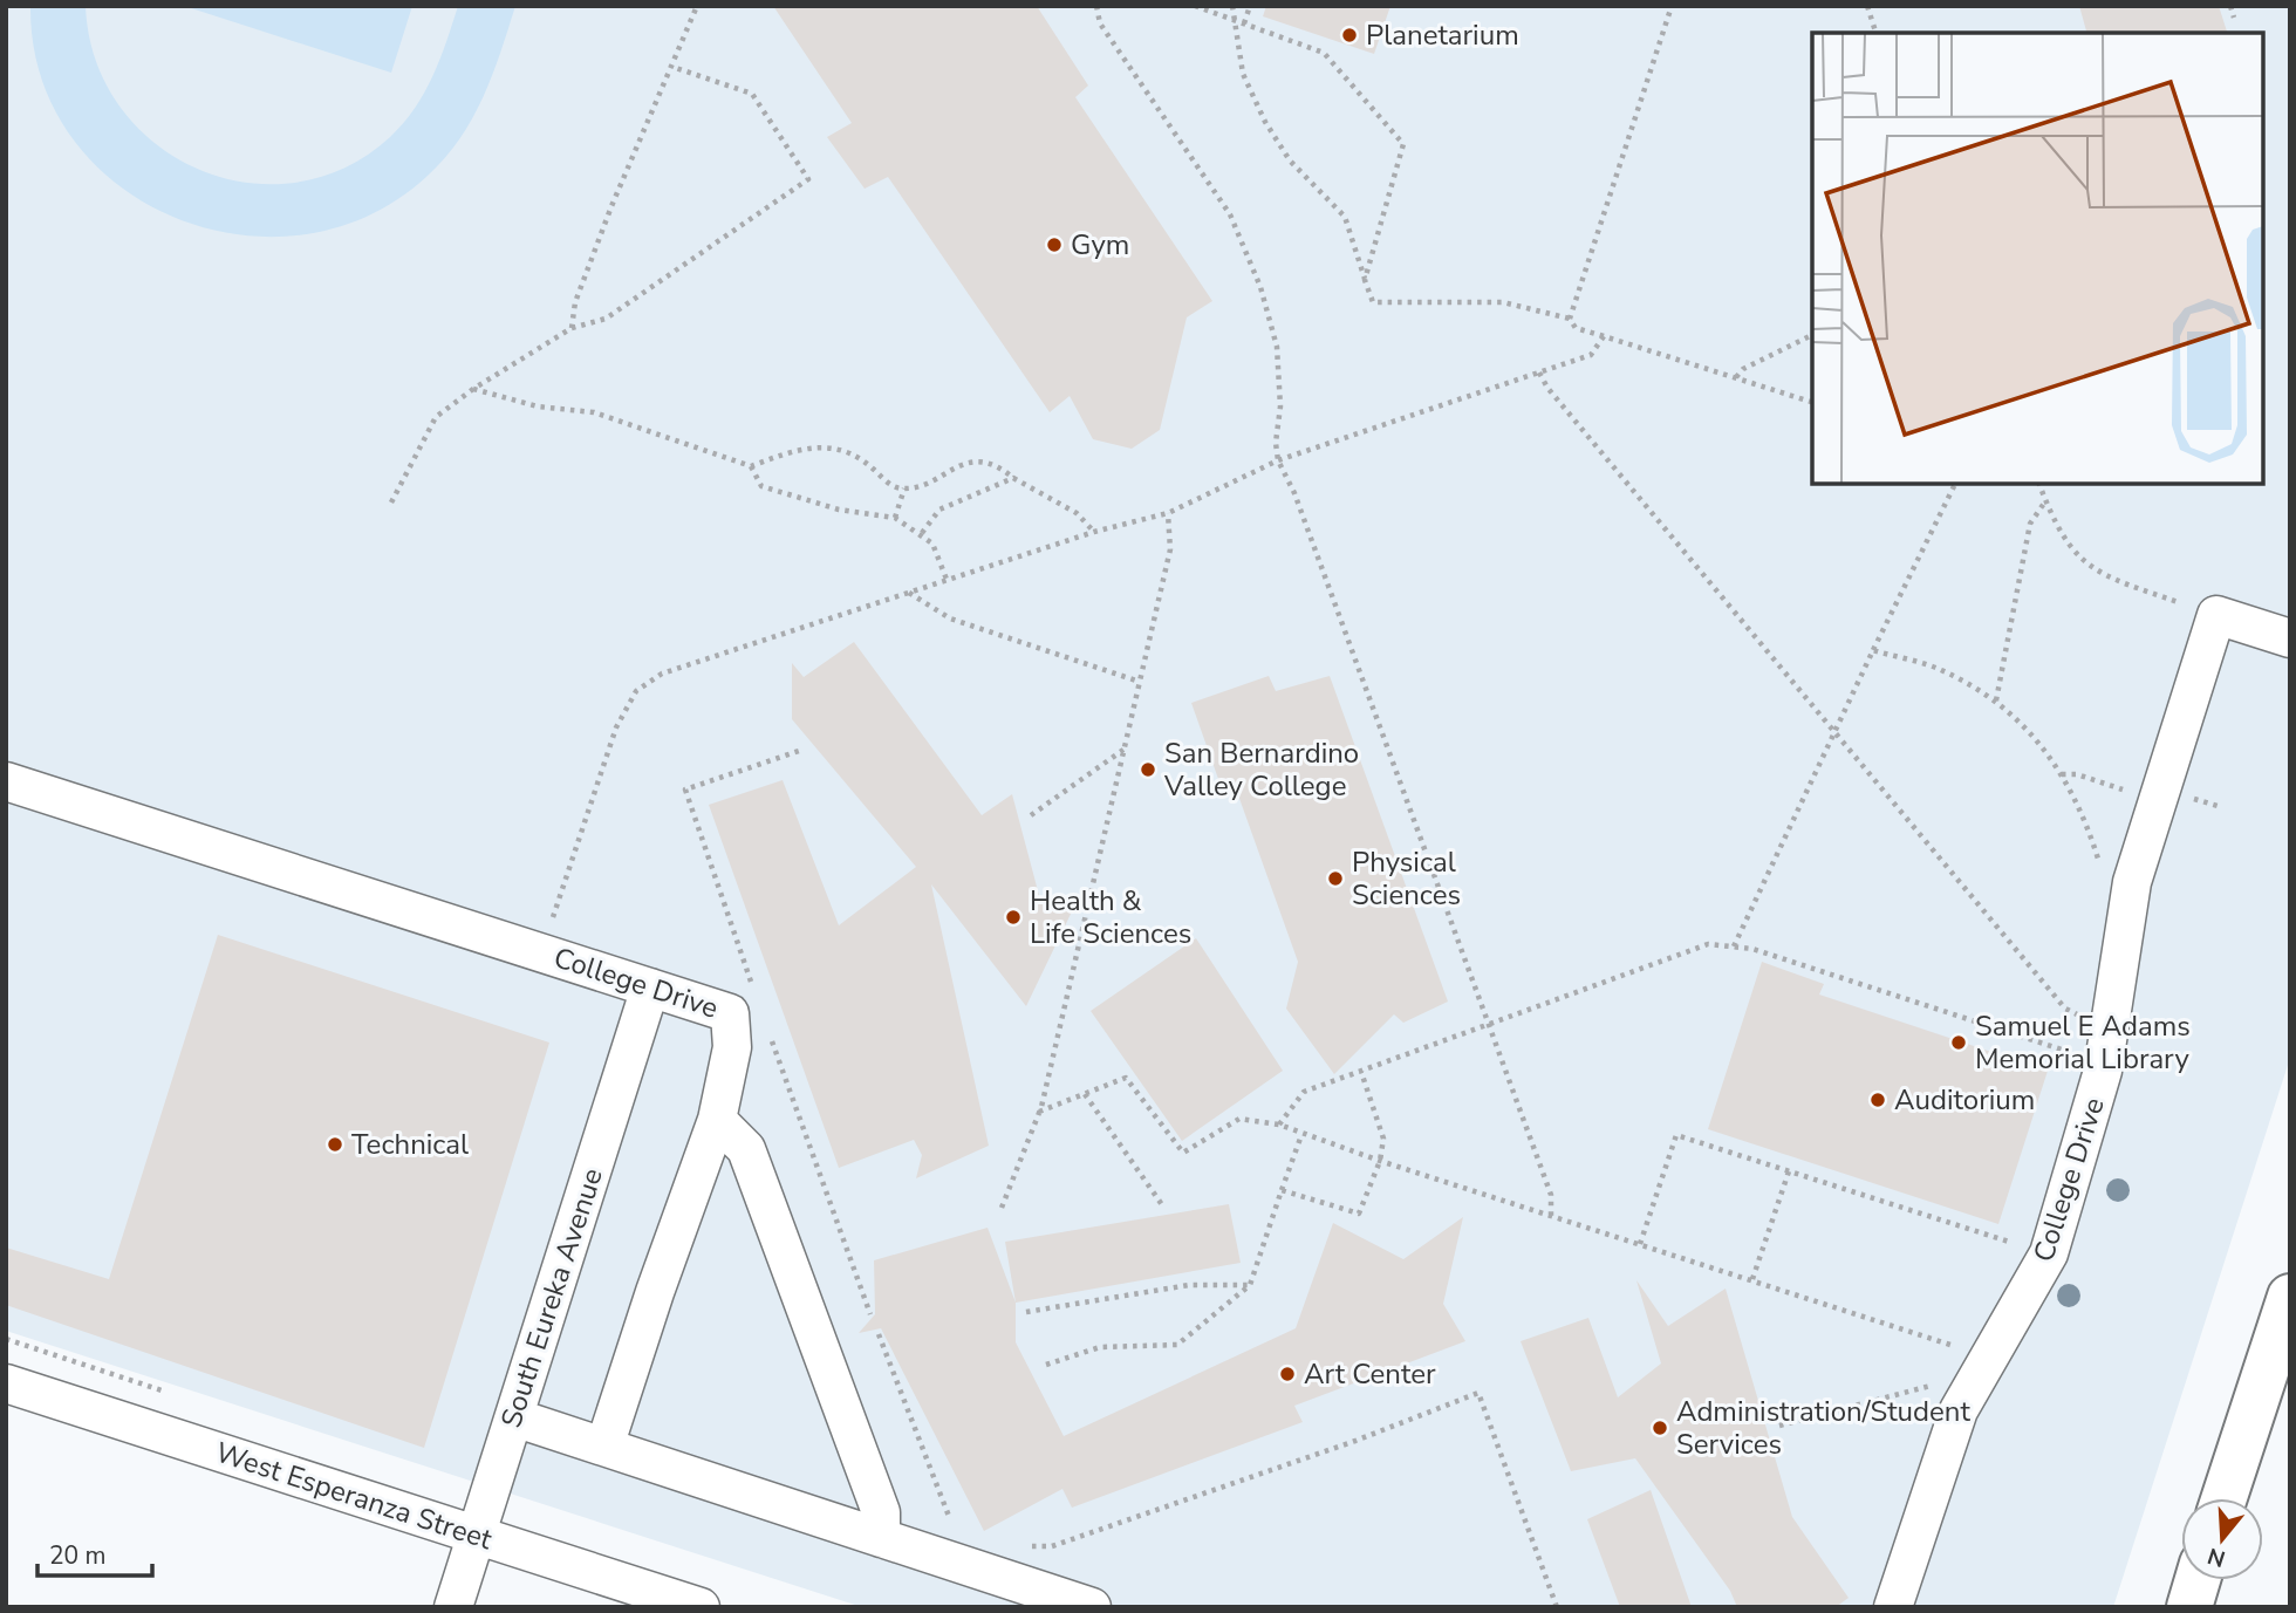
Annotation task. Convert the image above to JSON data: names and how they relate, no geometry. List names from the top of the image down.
{
  "streets": {
    "street": ["College Drive", "South Eureka Avenue", "West Esperanza Street"]
  },
  "crossings": [
    ["College Drive", "South Eureka Avenue"],
    ["South Eureka Avenue", "West Esperanza Street"]
  ],
  "places": [
    "Planetarium",
    "Gym",
    "San Bernardino Valley College",
    "Physical Sciences",
    "Health & Life Sciences",
    "Samuel E Adams Memorial Library",
    "Auditorium",
    "Technical",
    "Art Center",
    "Administration/Student Services"
  ],
  "scale_bar": "20 m",
  "north": "bottom"
}
